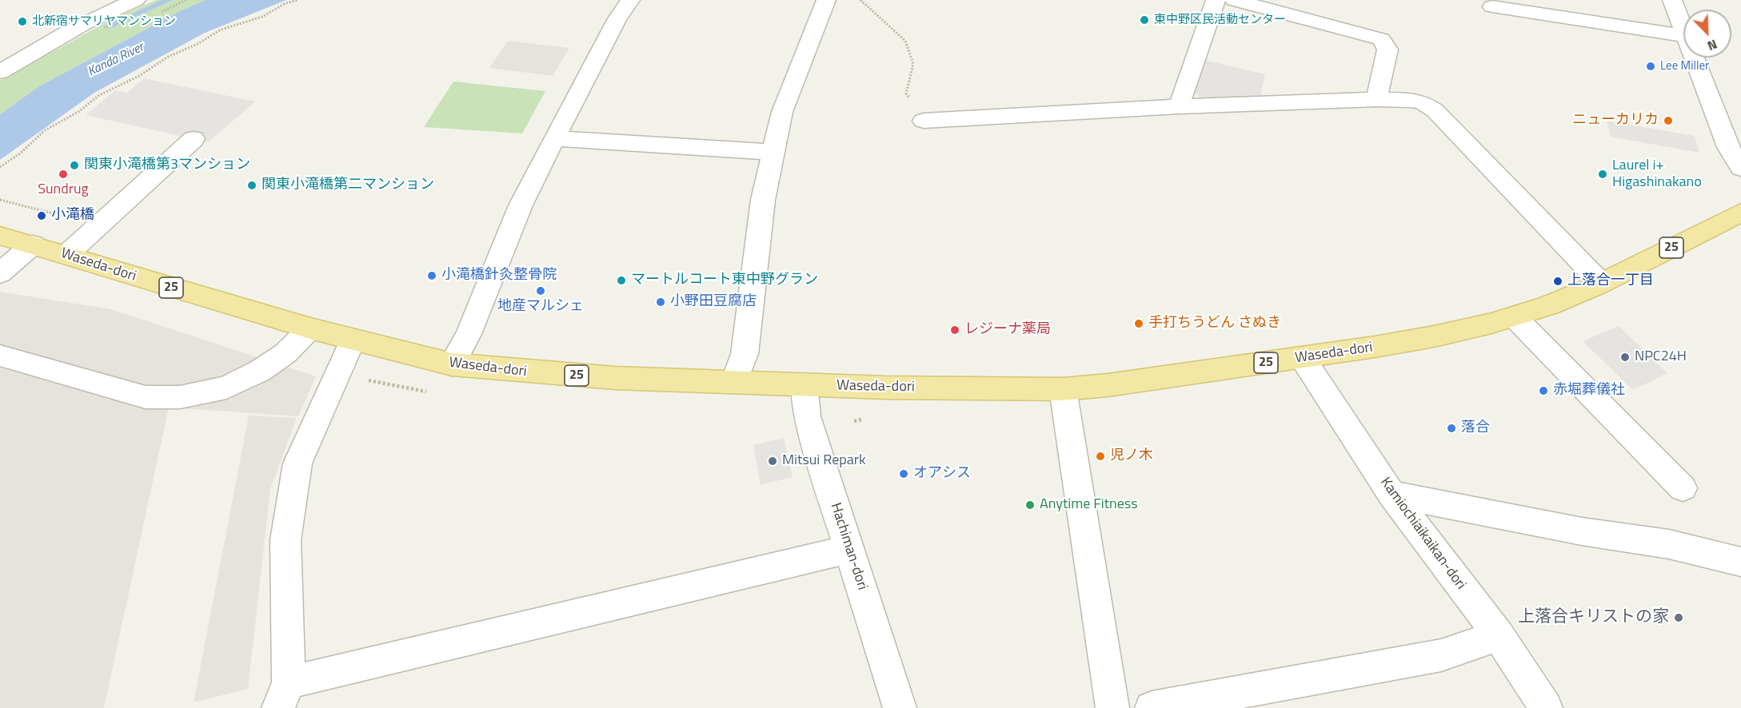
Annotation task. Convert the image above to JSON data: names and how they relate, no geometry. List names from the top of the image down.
{
  "streets": {
    "main road": ["25", "Waseda-dori"],
    "street": ["Kamiochiaikaikan-dori", "Hachiman-dori"]
  },
  "crossings": [
    ["Waseda-dori", "Kamiochiaikaikan-dori"],
    ["Waseda-dori", "Hachiman-dori"]
  ],
  "water": ["Kanda River"],
  "places": [
    "東中野区民活動センター",
    "北新宿サマリヤマンション",
    "Lee Miller",
    "ニューカリカ",
    "関東小滝橋第3マンション",
    "Sundrug",
    "Laurel i+ Higashinakano",
    "関東小滝橋第二マンション",
    "小滝橋",
    "小滝橋針灸整骨院",
    "マートルコート東中野グラン",
    "上落合一丁目",
    "地産マルシェ",
    "小野田豆腐店",
    "手打ちうどん さぬき",
    "レジーナ薬局",
    "NPC24H",
    "赤堀葬儀社",
    "落合",
    "児ノ木",
    "Mitsui Repark",
    "オアシス",
    "Anytime Fitness",
    "上落合キリストの家"
  ],
  "north": "bottom right"
}
